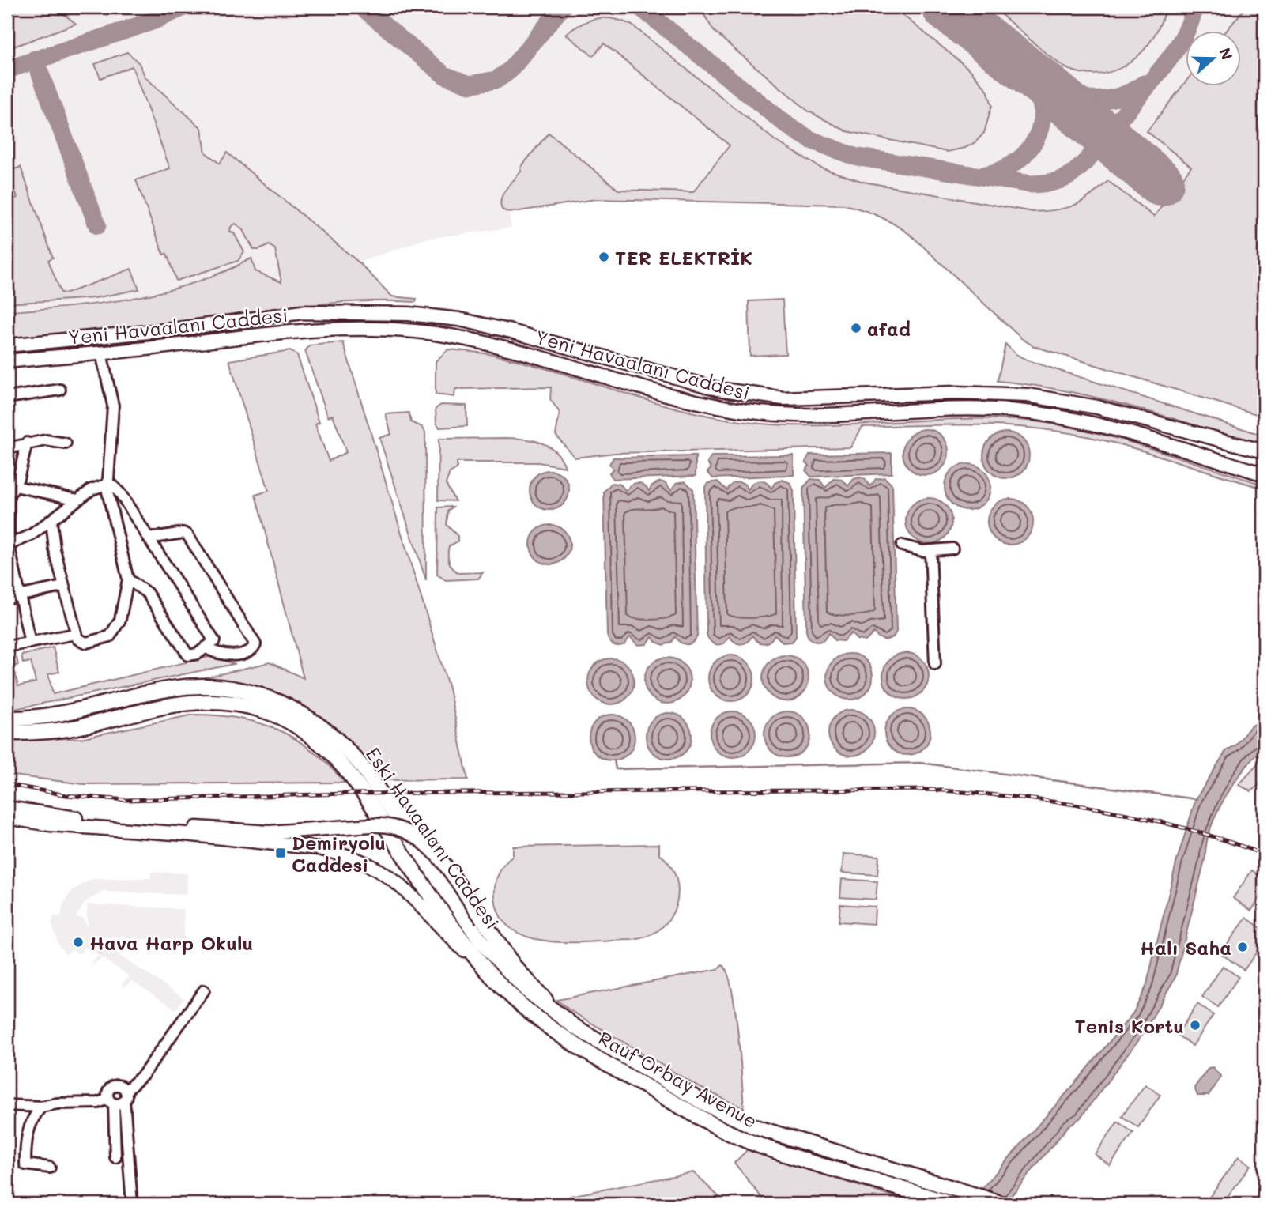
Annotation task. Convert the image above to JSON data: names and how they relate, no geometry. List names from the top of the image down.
{
  "streets": {
    "highway": ["Eski Havaalanı Caddesi", "Rauf Orbay Avenue"],
    "main road": ["Yeni Havaalanı Caddesi"]
  },
  "crossings": [
    ["Eski Havaalanı Caddesi", "Rauf Orbay Avenue"]
  ],
  "places": {
    "other": [
      "TER ELEKTRİK",
      "afad",
      "Hava Harp Okulu",
      "Halı Saha",
      "Tenis Kortu"
    ],
    "transit": ["Demiryolu Caddesi"]
  },
  "north": "right"
}
